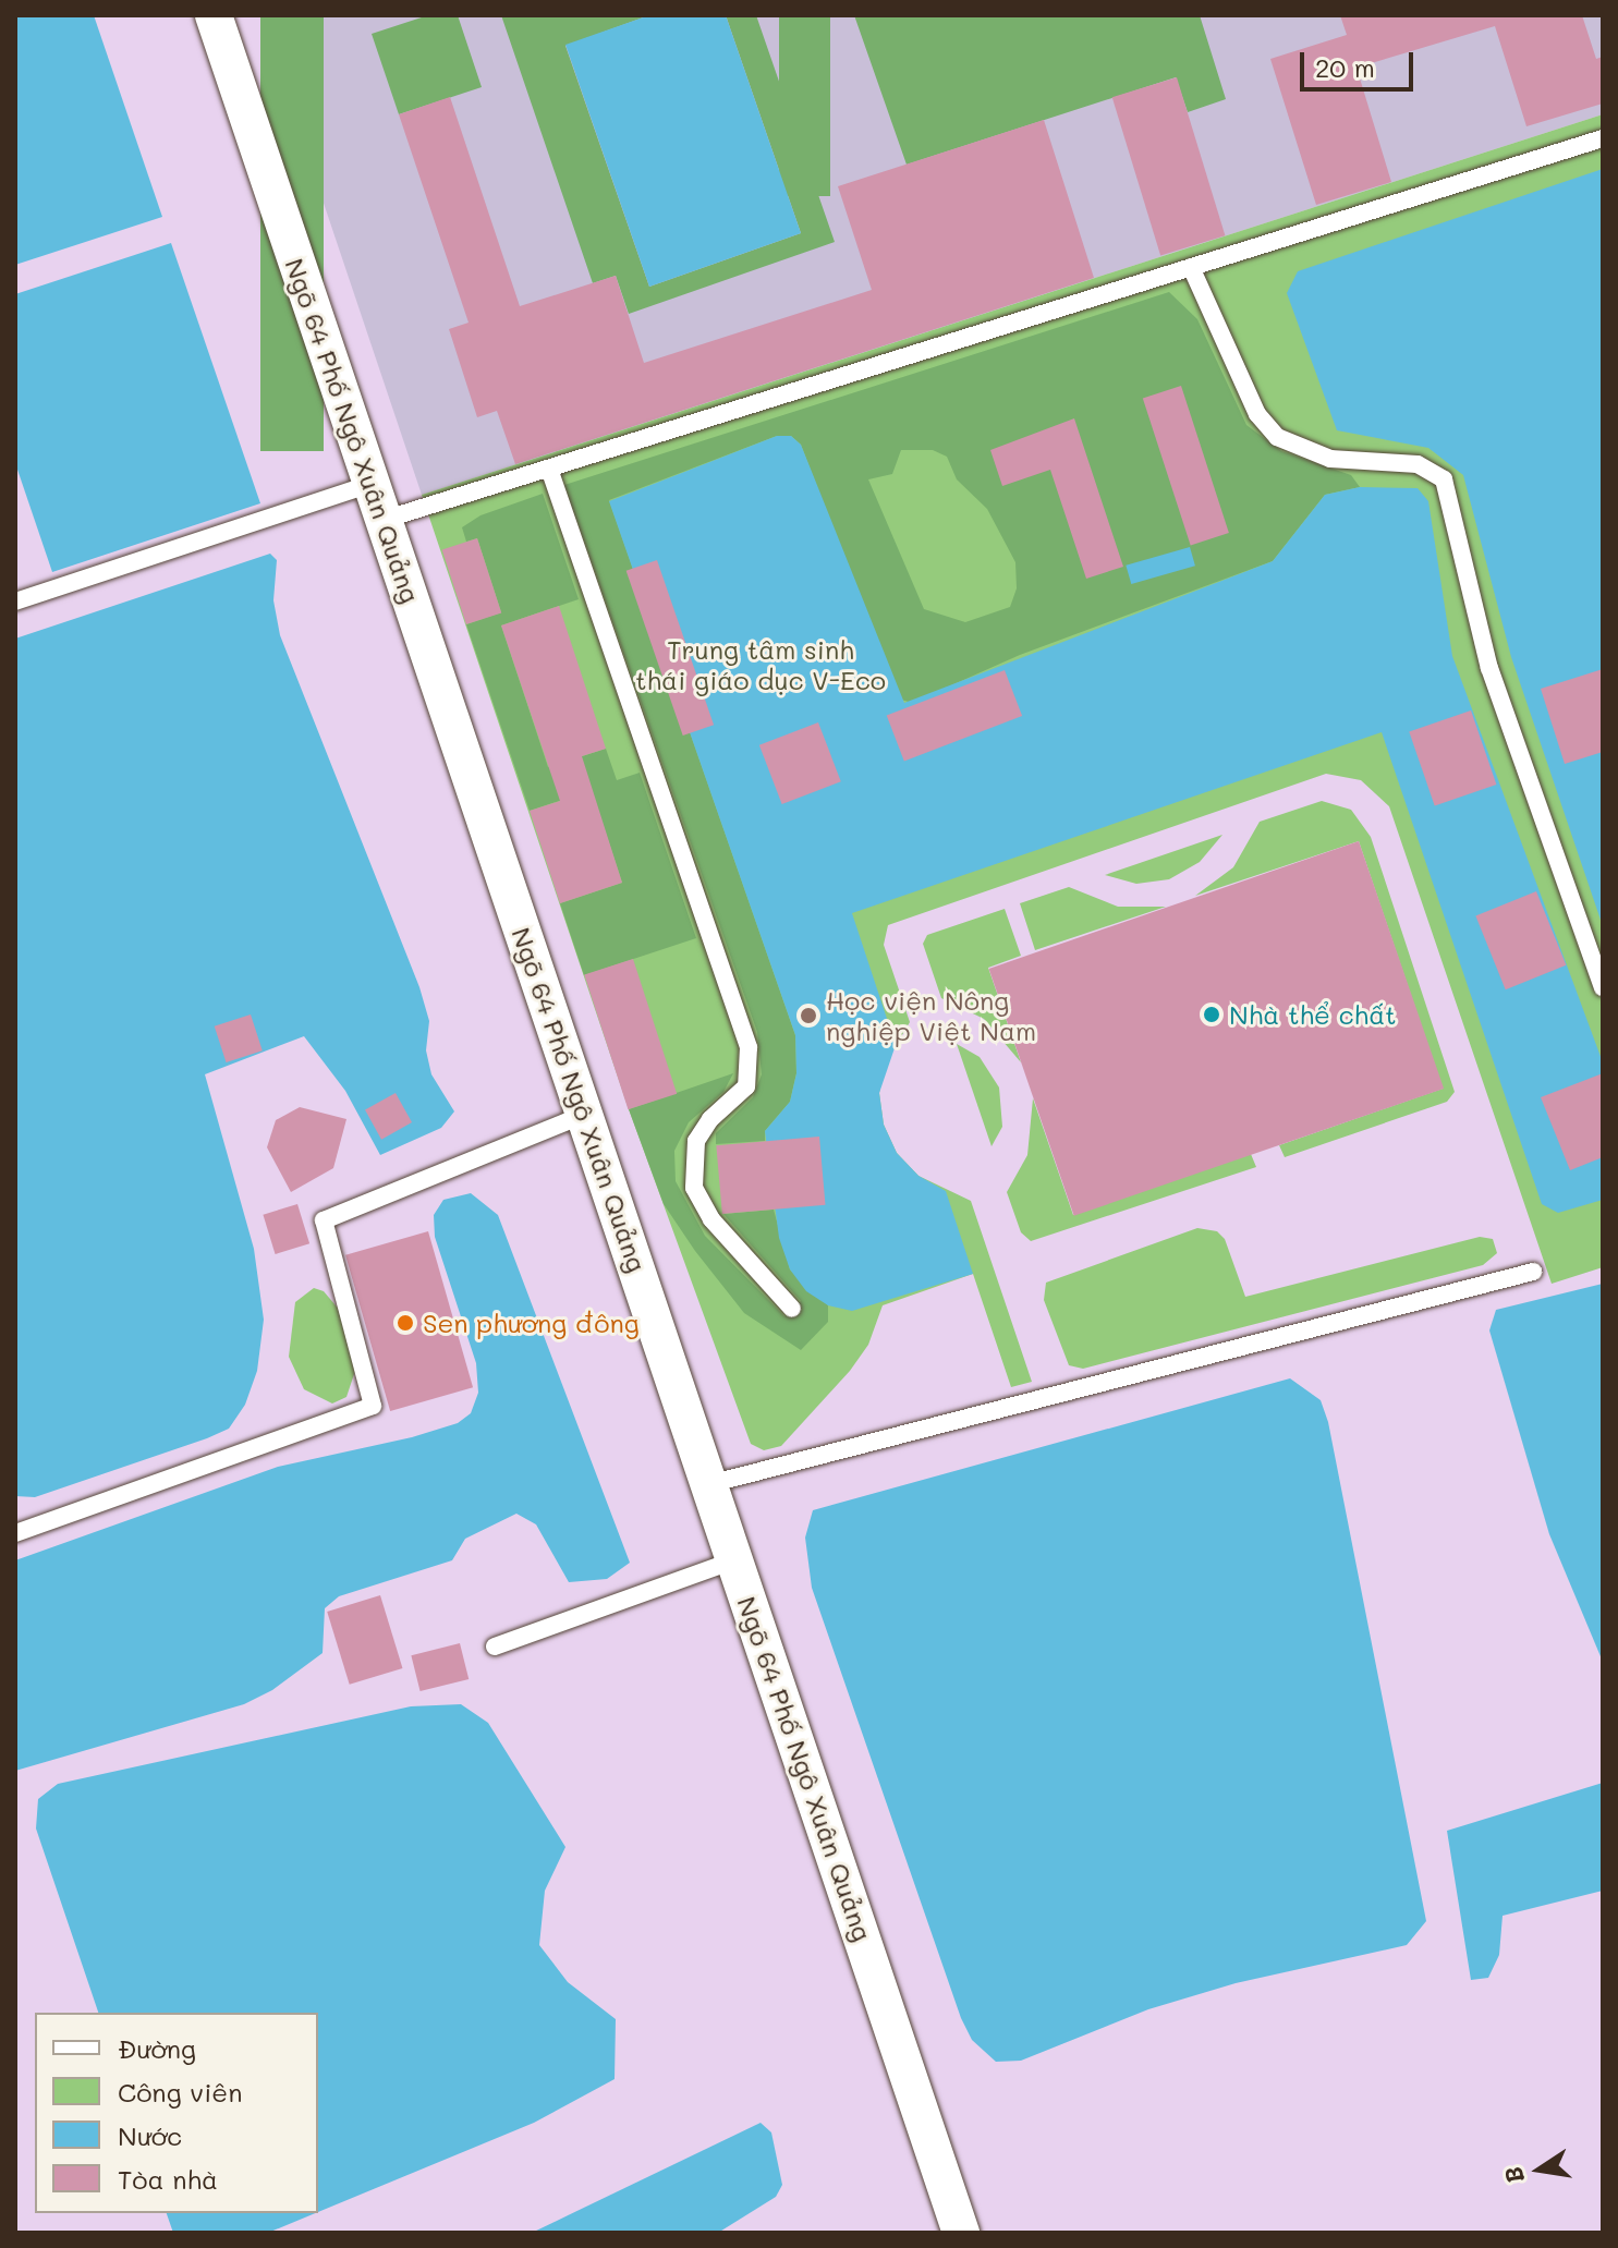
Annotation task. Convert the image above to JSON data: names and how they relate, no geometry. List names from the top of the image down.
{
  "streets": {
    "street": ["Ngõ 64 Phố Ngô Xuân Quảng"]
  },
  "parks": ["Trung tâm sinh thái giáo dục V-Eco"],
  "places": ["Nhà thể chất", "Học viện Nông nghiệp Việt Nam", "Sen phương đông"],
  "legend": [
    "Đường",
    "Công viên",
    "Nước",
    "Tòa nhà"
  ],
  "scale_bar": "20 m",
  "north": "left"
}
